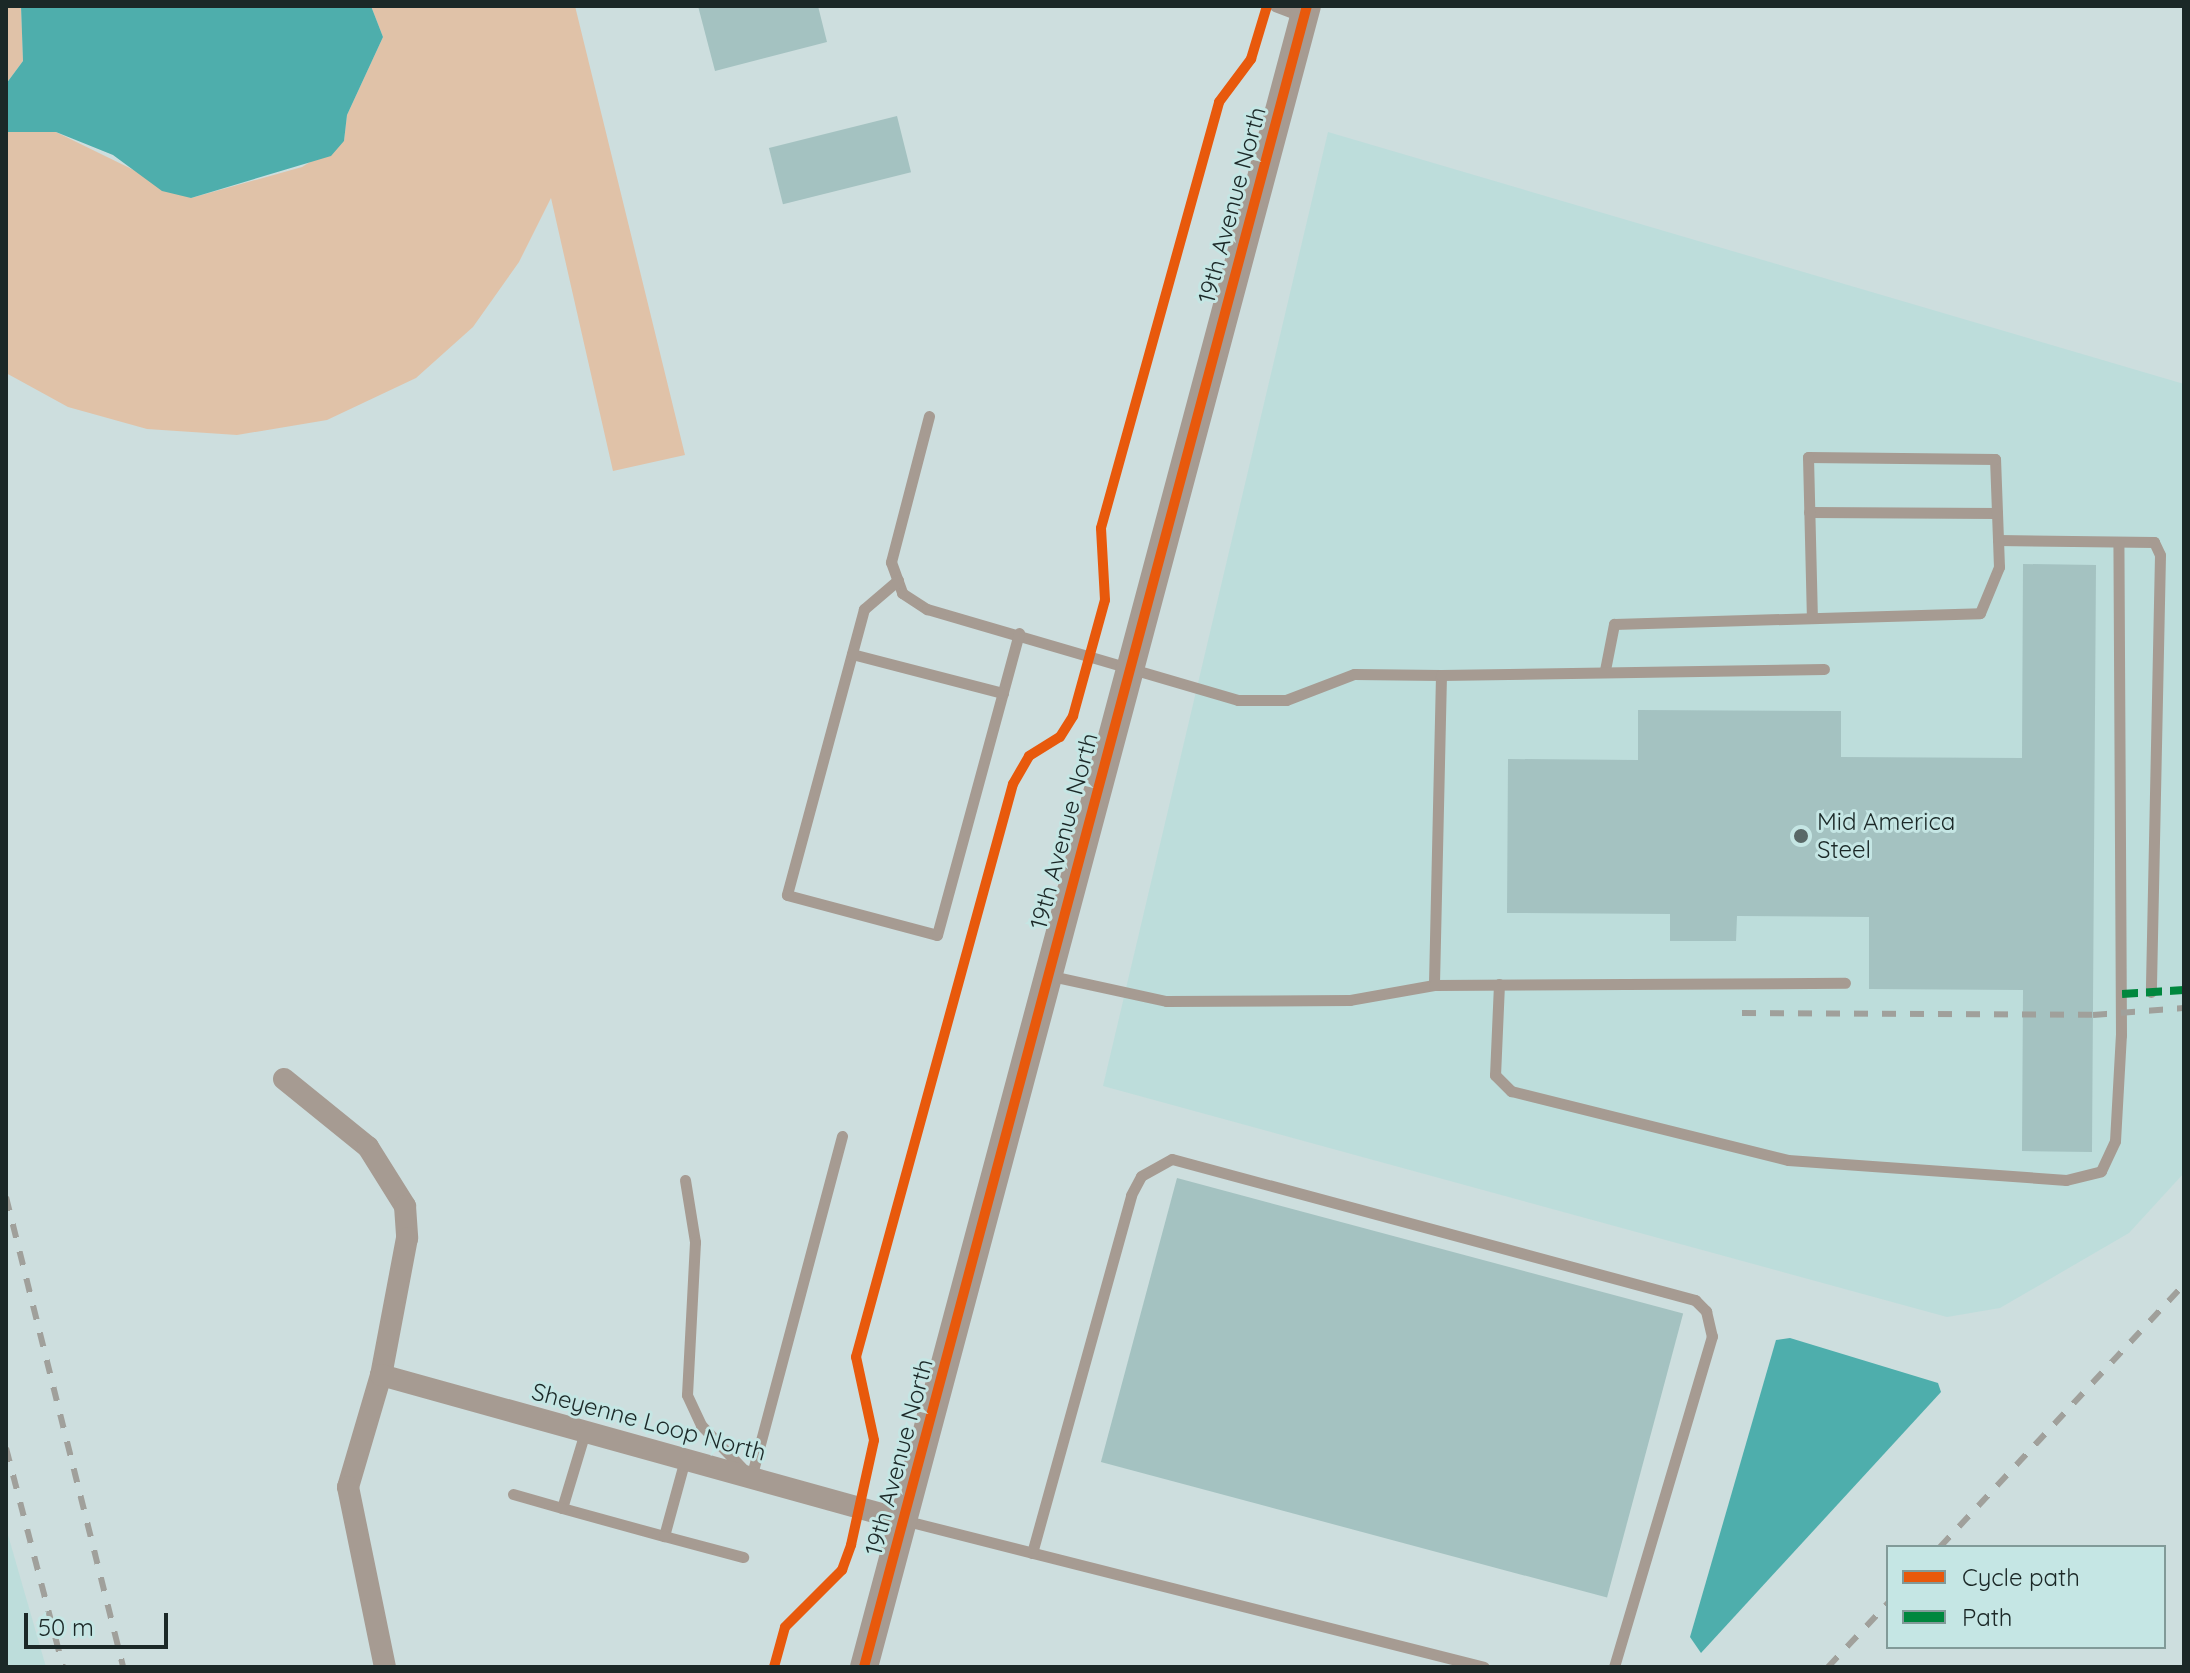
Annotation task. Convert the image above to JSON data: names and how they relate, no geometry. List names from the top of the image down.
{
  "streets": {
    "street": ["19th Avenue North", "Sheyenne Loop North"]
  },
  "crossings": [
    ["19th Avenue North", "Sheyenne Loop North"]
  ],
  "places": ["Mid America Steel"],
  "legend": ["Cycle path", "Path"],
  "scale_bar": "50 m"
}
